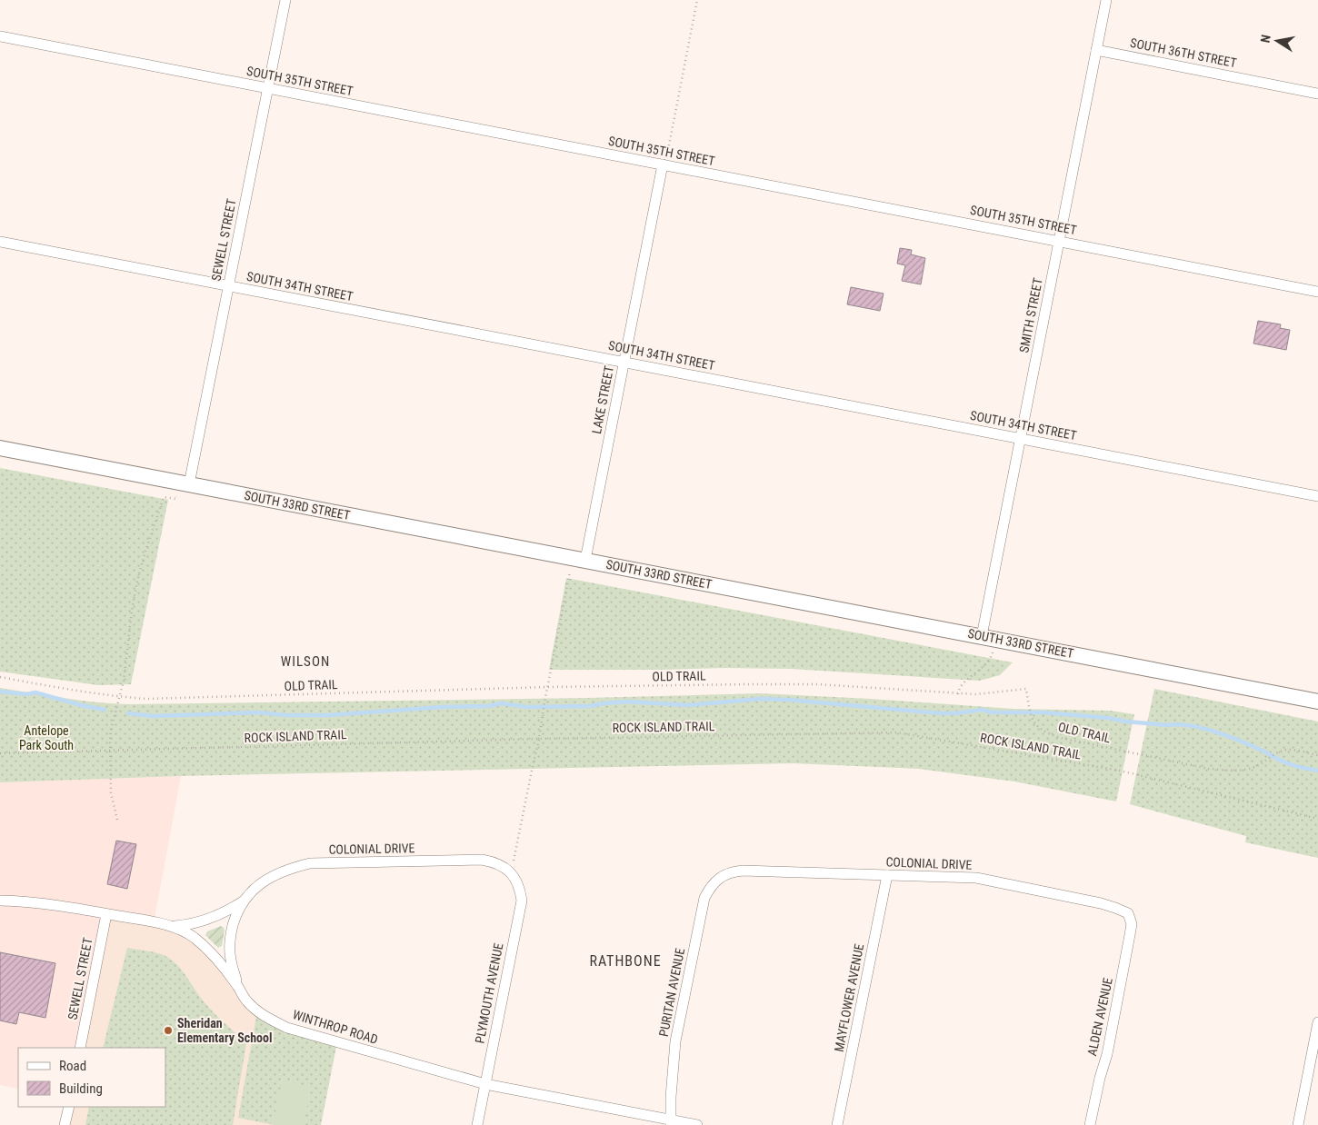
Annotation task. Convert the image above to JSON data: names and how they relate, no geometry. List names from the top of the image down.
{
  "streets": {
    "main road": ["SOUTH 33RD STREET"],
    "street": [
      "SOUTH 36TH STREET",
      "SOUTH 35TH STREET",
      "SEWELL STREET",
      "SOUTH 34TH STREET",
      "SMITH STREET",
      "LAKE STREET",
      "COLONIAL DRIVE",
      "PURITAN AVENUE",
      "PLYMOUTH AVENUE",
      "MAYFLOWER AVENUE",
      "ALDEN AVENUE",
      "WINTHROP ROAD"
    ],
    "path": ["OLD TRAIL", "ROCK ISLAND TRAIL"]
  },
  "crossings": [
    ["SOUTH 36TH STREET", "SMITH STREET"],
    ["SOUTH 35TH STREET", "SEWELL STREET"],
    ["SOUTH 35TH STREET", "SMITH STREET"],
    ["SOUTH 35TH STREET", "LAKE STREET"],
    ["SEWELL STREET", "SOUTH 34TH STREET"],
    ["SEWELL STREET", "SOUTH 33RD STREET"],
    ["SEWELL STREET", "WINTHROP ROAD"],
    ["SOUTH 34TH STREET", "SMITH STREET"],
    ["SOUTH 34TH STREET", "LAKE STREET"],
    ["SMITH STREET", "SOUTH 33RD STREET"],
    ["LAKE STREET", "SOUTH 33RD STREET"],
    ["COLONIAL DRIVE", "PURITAN AVENUE"],
    ["COLONIAL DRIVE", "PLYMOUTH AVENUE"],
    ["COLONIAL DRIVE", "MAYFLOWER AVENUE"],
    ["COLONIAL DRIVE", "ALDEN AVENUE"],
    ["COLONIAL DRIVE", "WINTHROP ROAD"],
    ["PURITAN AVENUE", "WINTHROP ROAD"],
    ["PLYMOUTH AVENUE", "WINTHROP ROAD"]
  ],
  "districts": ["WILSON", "RATHBONE"],
  "parks": ["Antelope Park South"],
  "places": ["Sheridan Elementary School"],
  "legend": ["Road", "Building"],
  "north": "left"
}
